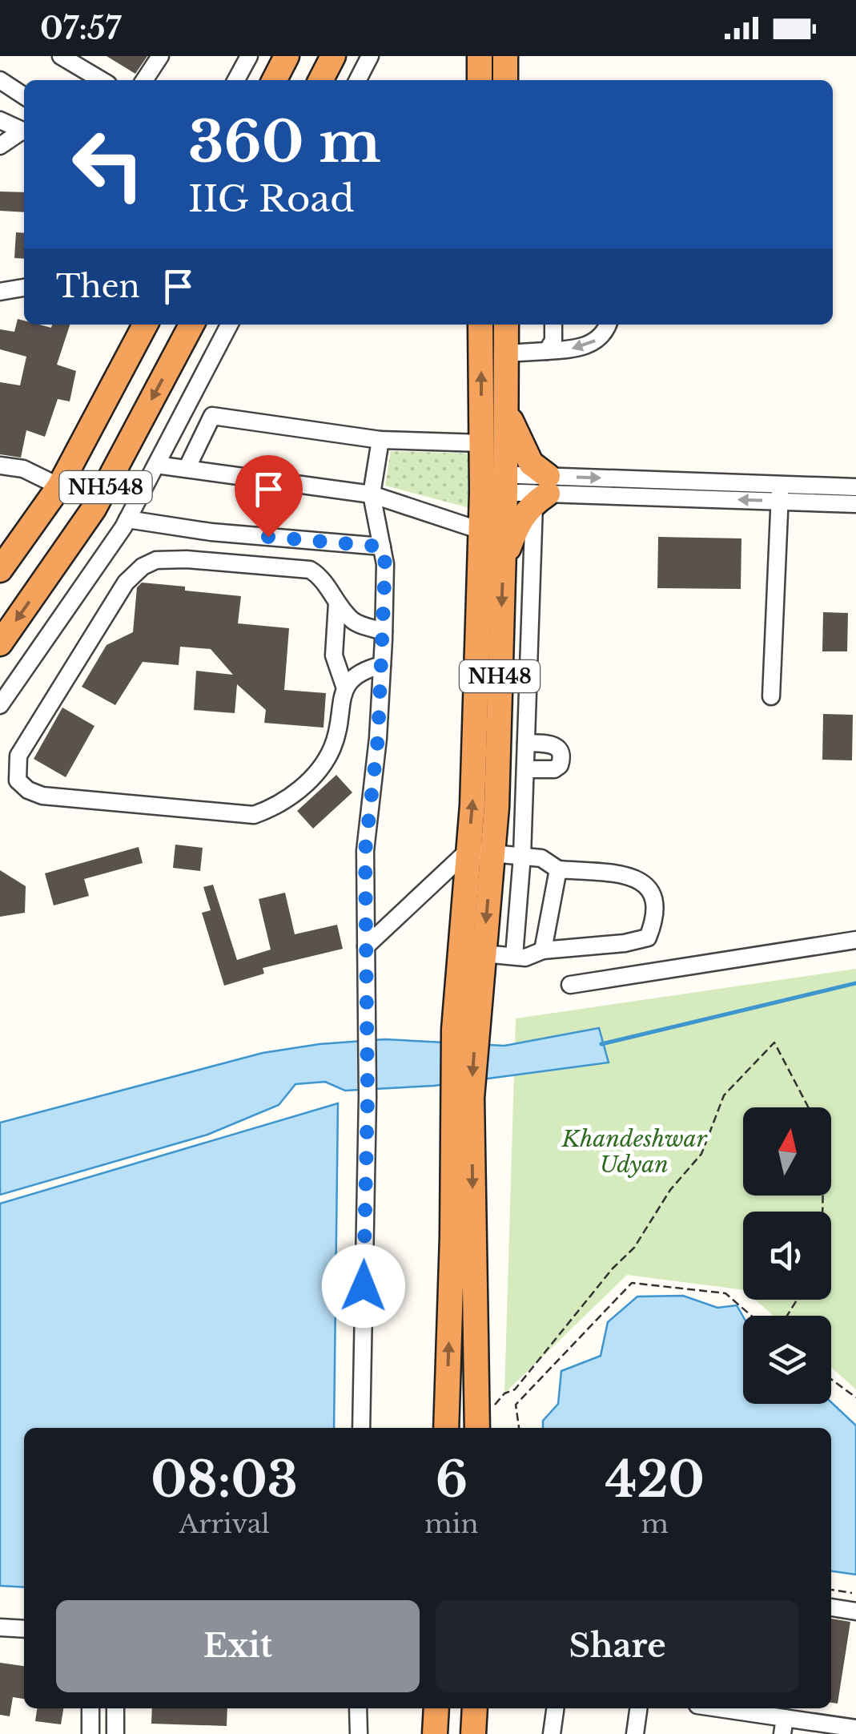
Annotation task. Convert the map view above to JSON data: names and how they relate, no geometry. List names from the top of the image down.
{
  "streets": {
    "highway": ["NH548", "NH48"]
  },
  "parks": ["Khandeshwar Udyan"],
  "north": "top",
  "page": {
    "status": "07:57",
    "turn": ["360 m", "IIG Road"],
    "then": "Then",
    "eta": [
      "08:03",
      "Arrival",
      "6",
      "min",
      "420",
      "m"
    ],
    "buttons": ["Exit", "Share"]
  }
}
